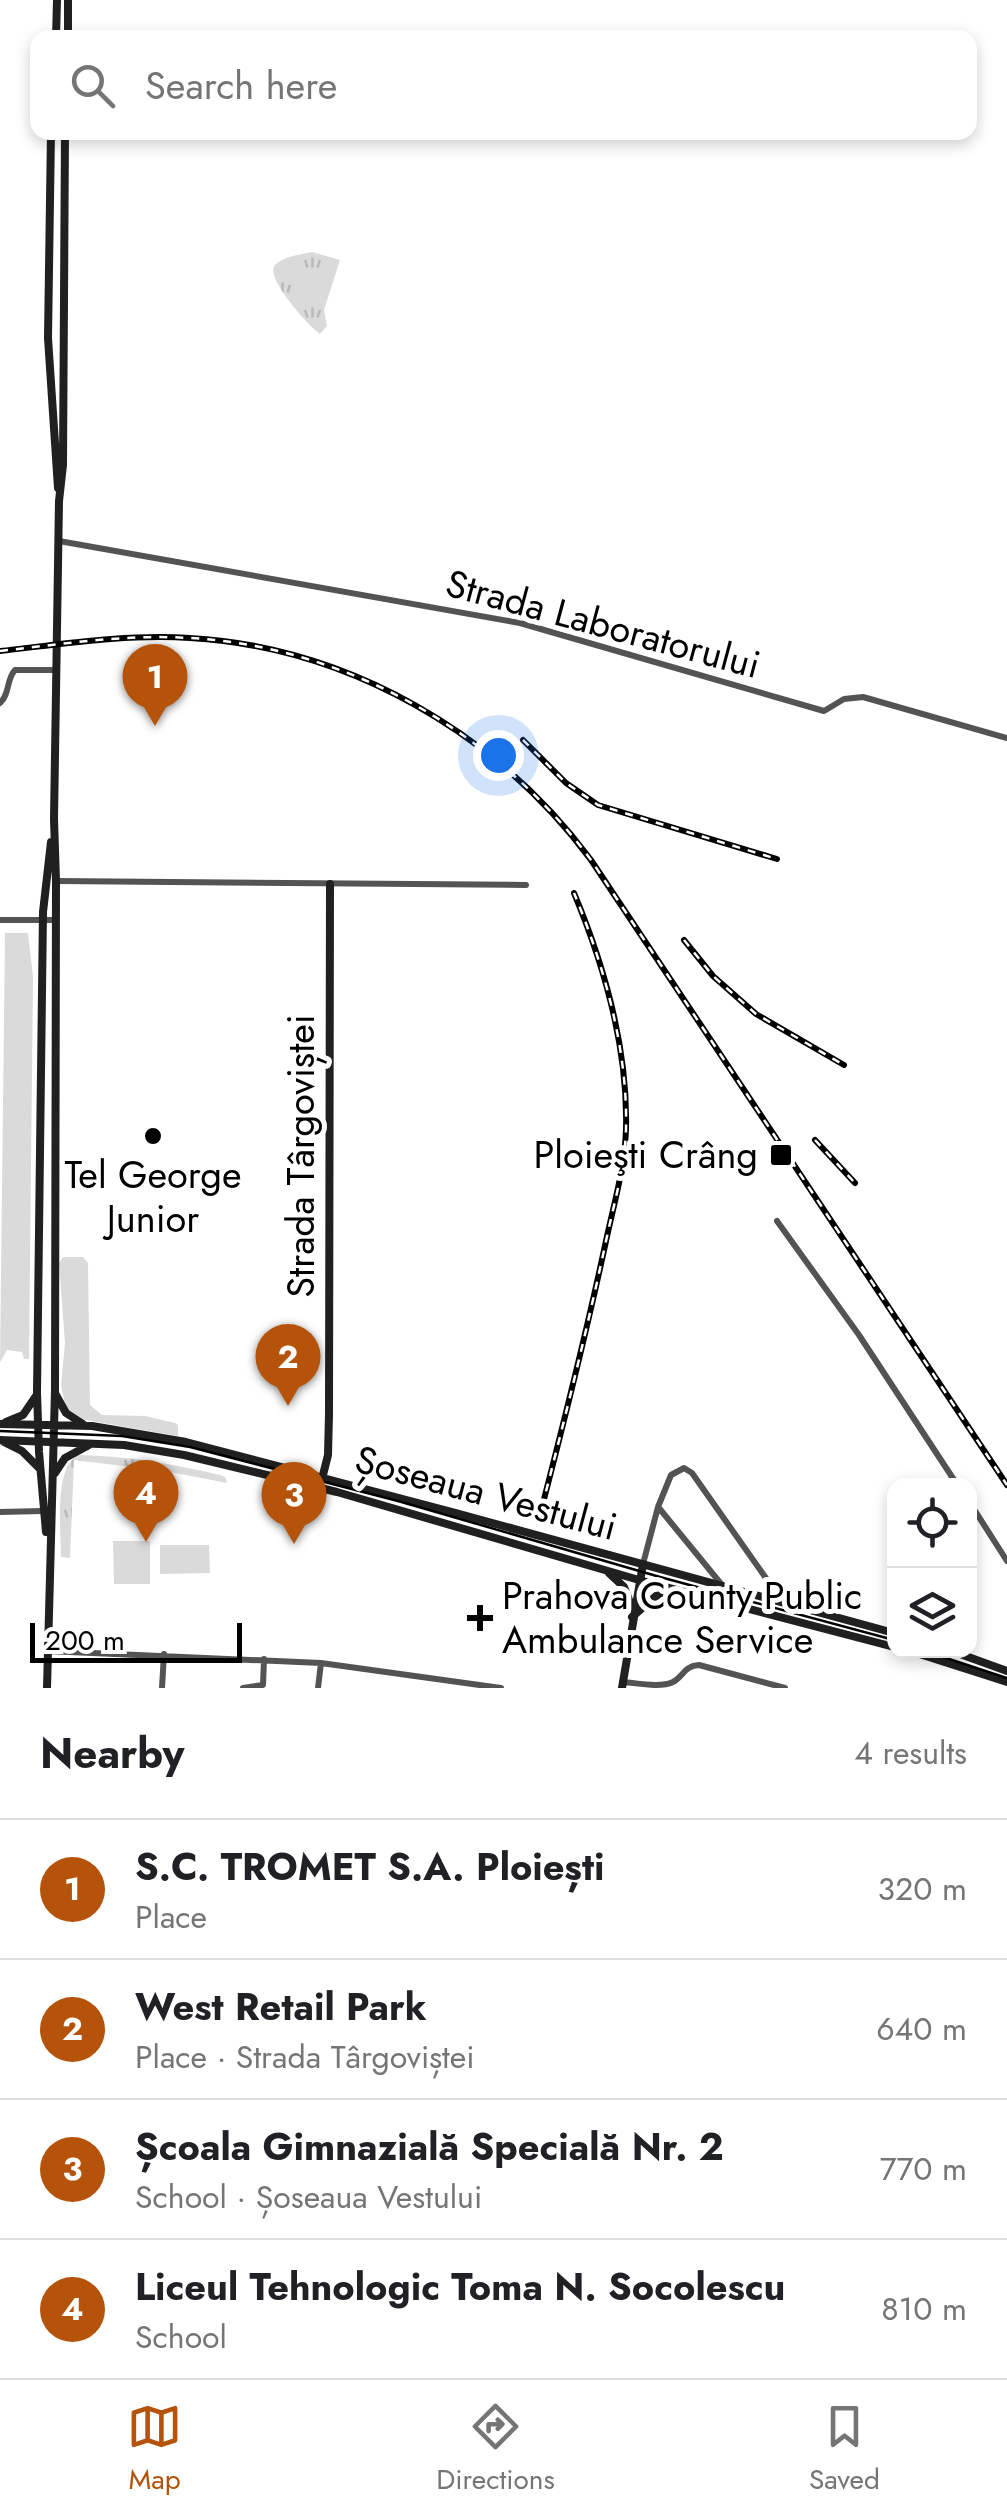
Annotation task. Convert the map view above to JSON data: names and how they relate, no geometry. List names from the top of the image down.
{
  "streets": {
    "main road": ["Strada Târgoviștei", "Șoseaua Vestului"],
    "street": ["Strada Laboratorului"]
  },
  "crossings": [
    ["Strada Târgoviștei", "Șoseaua Vestului"]
  ],
  "places": {
    "other": ["Tel George Junior"],
    "transit": ["Ploieşti Crâng"],
    "health": ["Prahova County Public Ambulance Service"]
  },
  "scale_bar": "200 m",
  "page": {
    "search": "Search here",
    "pins": [
      "1",
      "2",
      "4",
      "3"
    ],
    "scale": "200 m",
    "heading": ["Nearby", "4 results"],
    "list": [
      {
        "mark": "1",
        "name": "S.C. TROMET S.A. Ploiești",
        "note": "Place",
        "value": "320 m"
      },
      {
        "mark": "2",
        "name": "West Retail Park",
        "note": "Place · Strada Târgoviștei",
        "value": "640 m"
      },
      {
        "mark": "3",
        "name": "Școala Gimnazială Specială Nr. 2",
        "note": "School · Șoseaua Vestului",
        "value": "770 m"
      },
      {
        "mark": "4",
        "name": "Liceul Tehnologic Toma N. Socolescu",
        "note": "School",
        "value": "810 m"
      }
    ],
    "nav": ["Map", "Directions", "Saved"]
  }
}
